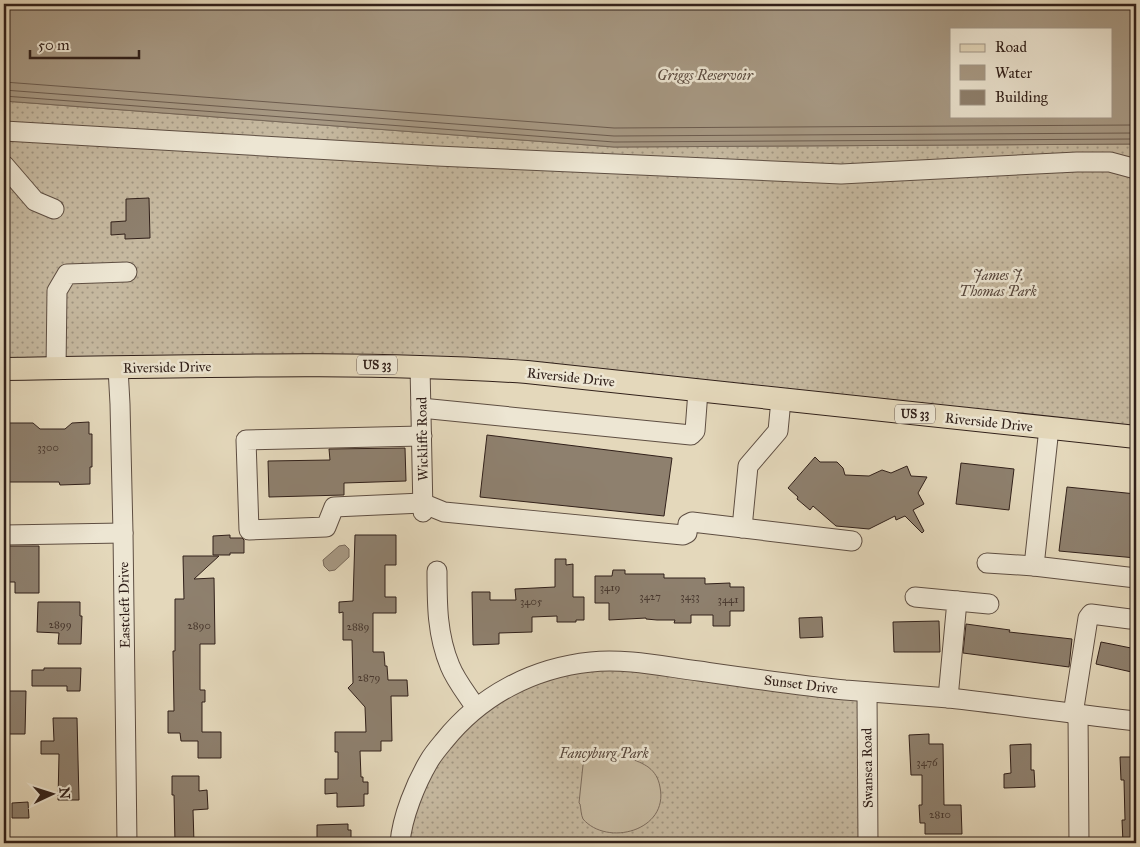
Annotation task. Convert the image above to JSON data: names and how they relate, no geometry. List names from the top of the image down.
{
  "streets": {
    "main road": ["US 33", "Riverside Drive"],
    "street": [
      "Wickliffe Road",
      "Eastcleft Drive",
      "Sunset Drive",
      "Swansea Road"
    ]
  },
  "crossings": [
    ["Riverside Drive", "Wickliffe Road"],
    ["Riverside Drive", "Eastcleft Drive"],
    ["Sunset Drive", "Swansea Road"]
  ],
  "water": ["Griggs Reservoir"],
  "parks": ["James J. Thomas Park", "Fancyburg Park"],
  "house_numbers": [
    "3300",
    "3419",
    "3427",
    "3433",
    "3441",
    "3405",
    "2899",
    "2890",
    "2889",
    "2879",
    "3476",
    "2810"
  ],
  "legend": ["Road", "Water", "Building"],
  "scale_bar": "50 m",
  "north": "right"
}
